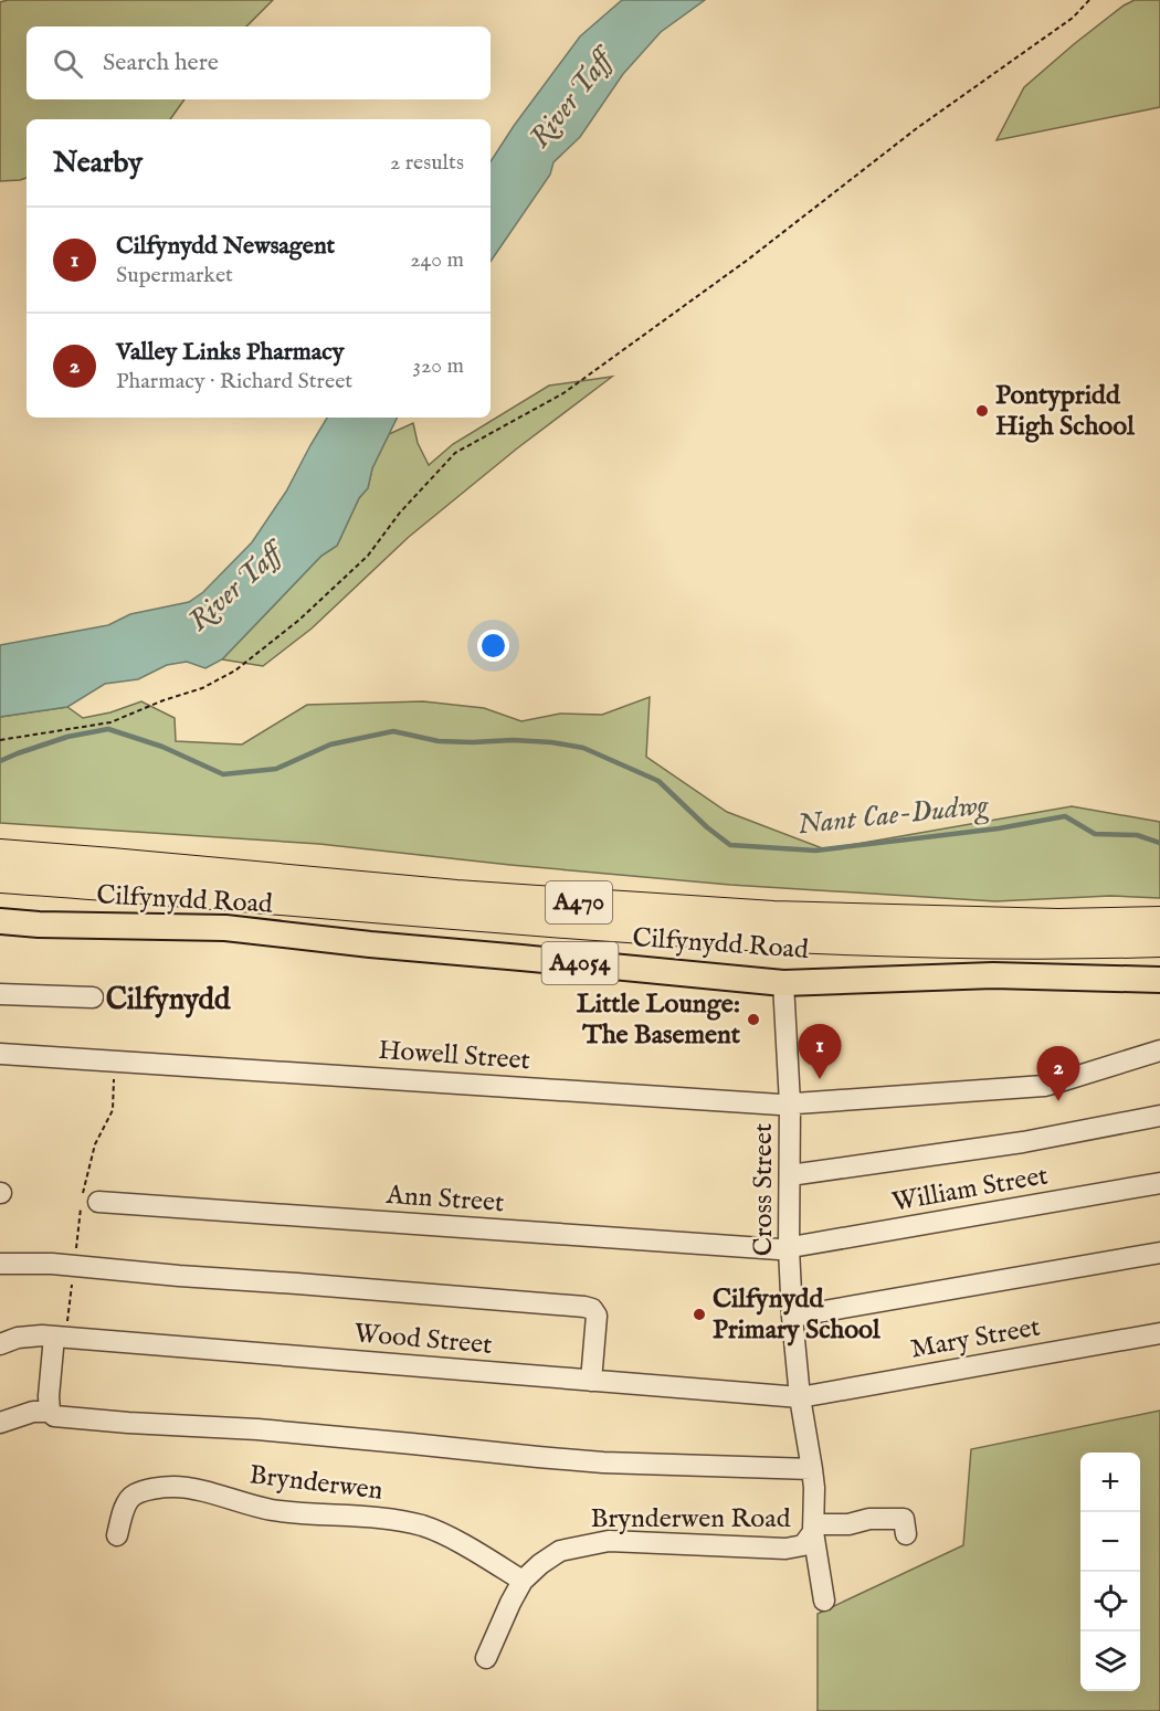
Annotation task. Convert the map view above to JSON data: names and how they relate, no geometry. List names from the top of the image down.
{
  "streets": {
    "highway": ["A470"],
    "main road": ["Cilfynydd Road", "A4054"],
    "street": [
      "Howell Street",
      "Cross Street",
      "William Street",
      "Ann Street",
      "Mary Street",
      "Wood Street",
      "Brynderwen",
      "Brynderwen Road"
    ]
  },
  "crossings": [
    ["Cilfynydd Road", "Cross Street"],
    ["Howell Street", "Cross Street"],
    ["Cross Street", "William Street"],
    ["Cross Street", "Ann Street"],
    ["Cross Street", "Mary Street"],
    ["Cross Street", "Wood Street"],
    ["Cross Street", "Brynderwen Road"],
    ["William Street", "Ann Street"],
    ["Mary Street", "Wood Street"],
    ["Brynderwen", "Brynderwen Road"]
  ],
  "districts": ["Cilfynydd"],
  "water": ["River Taff", "Nant Cae-Dudwg"],
  "places": ["Pontypridd High School", "Little Lounge: The Basement", "Cilfynydd Primary School"],
  "page": {
    "search": "Search here",
    "heading": ["Nearby", "2 results"],
    "list": [
      {
        "mark": "1",
        "name": "Cilfynydd Newsagent",
        "note": "Supermarket",
        "value": "240 m"
      },
      {
        "mark": "2",
        "name": "Valley Links Pharmacy",
        "note": "Pharmacy · Richard Street",
        "value": "320 m"
      }
    ],
    "pins": ["1", "2"],
    "map_buttons": ["+", "−"]
  }
}
